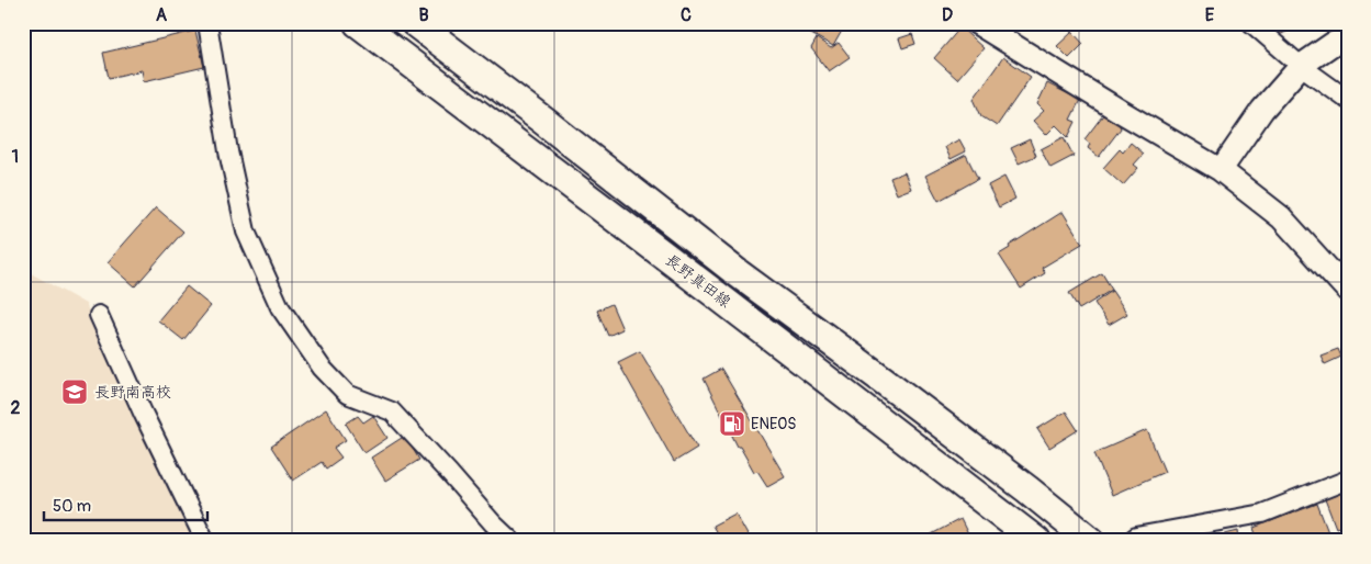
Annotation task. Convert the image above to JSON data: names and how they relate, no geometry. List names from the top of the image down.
{
  "streets": {
    "main road": ["長野真田線"]
  },
  "places": {
    "school or university": ["長野南高校"],
    "fuel station": ["ENEOS"]
  },
  "scale_bar": "50 m",
  "grid": {
    "columns": [
      "A",
      "B",
      "C",
      "D",
      "E"
    ],
    "rows": ["1", "2"]
  }
}
